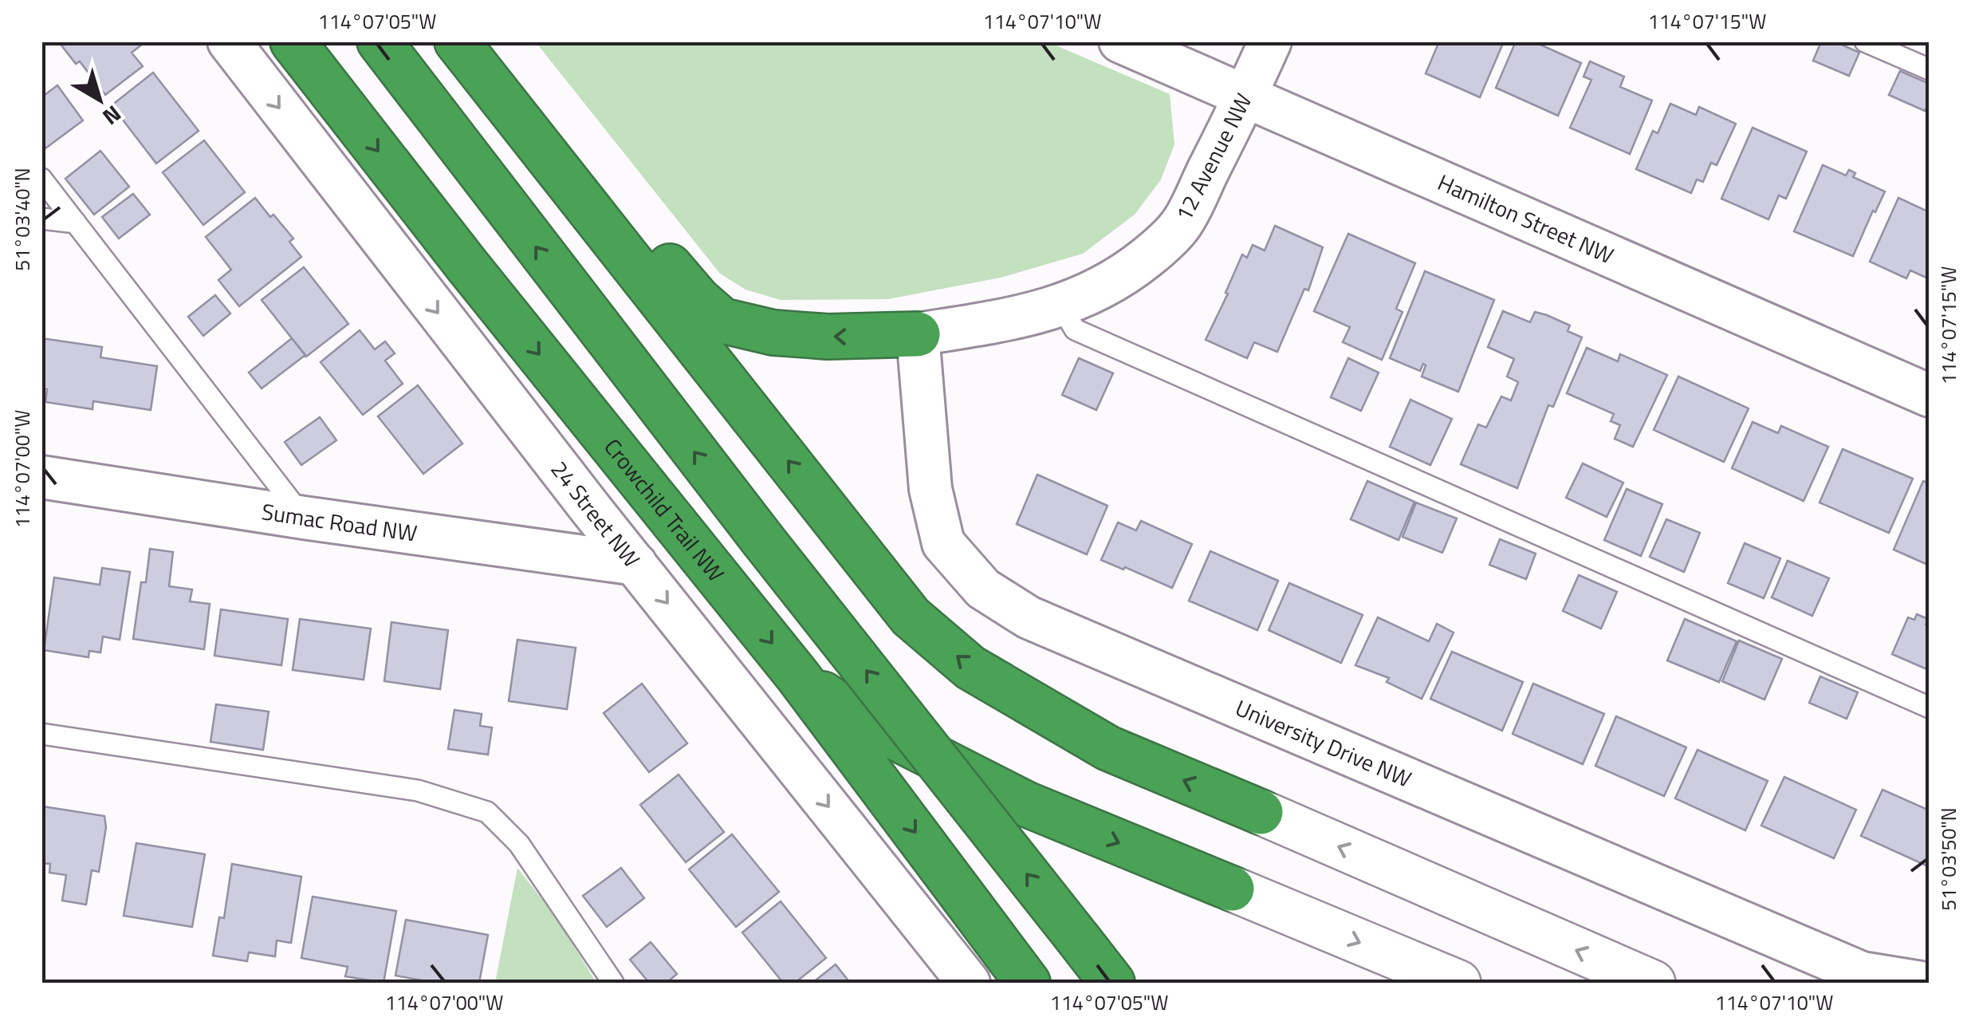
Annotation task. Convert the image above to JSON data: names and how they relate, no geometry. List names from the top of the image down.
{
  "streets": {
    "highway": ["Crowchild Trail NW"],
    "street": [
      "12 Avenue NW",
      "Hamilton Street NW",
      "24 Street NW",
      "Sumac Road NW",
      "University Drive NW"
    ]
  },
  "crossings": [
    ["12 Avenue NW", "Hamilton Street NW"],
    ["12 Avenue NW", "University Drive NW"],
    ["24 Street NW", "Sumac Road NW"]
  ],
  "one_way": ["24 Street NW"],
  "north": "bottom right",
  "coordinates": [
    "114°07'05\"W",
    "114°07'10\"W",
    "114°07'15\"W",
    "51°03'40\"N",
    "114°07'00\"W",
    "51°03'50\"N"
  ]
}
